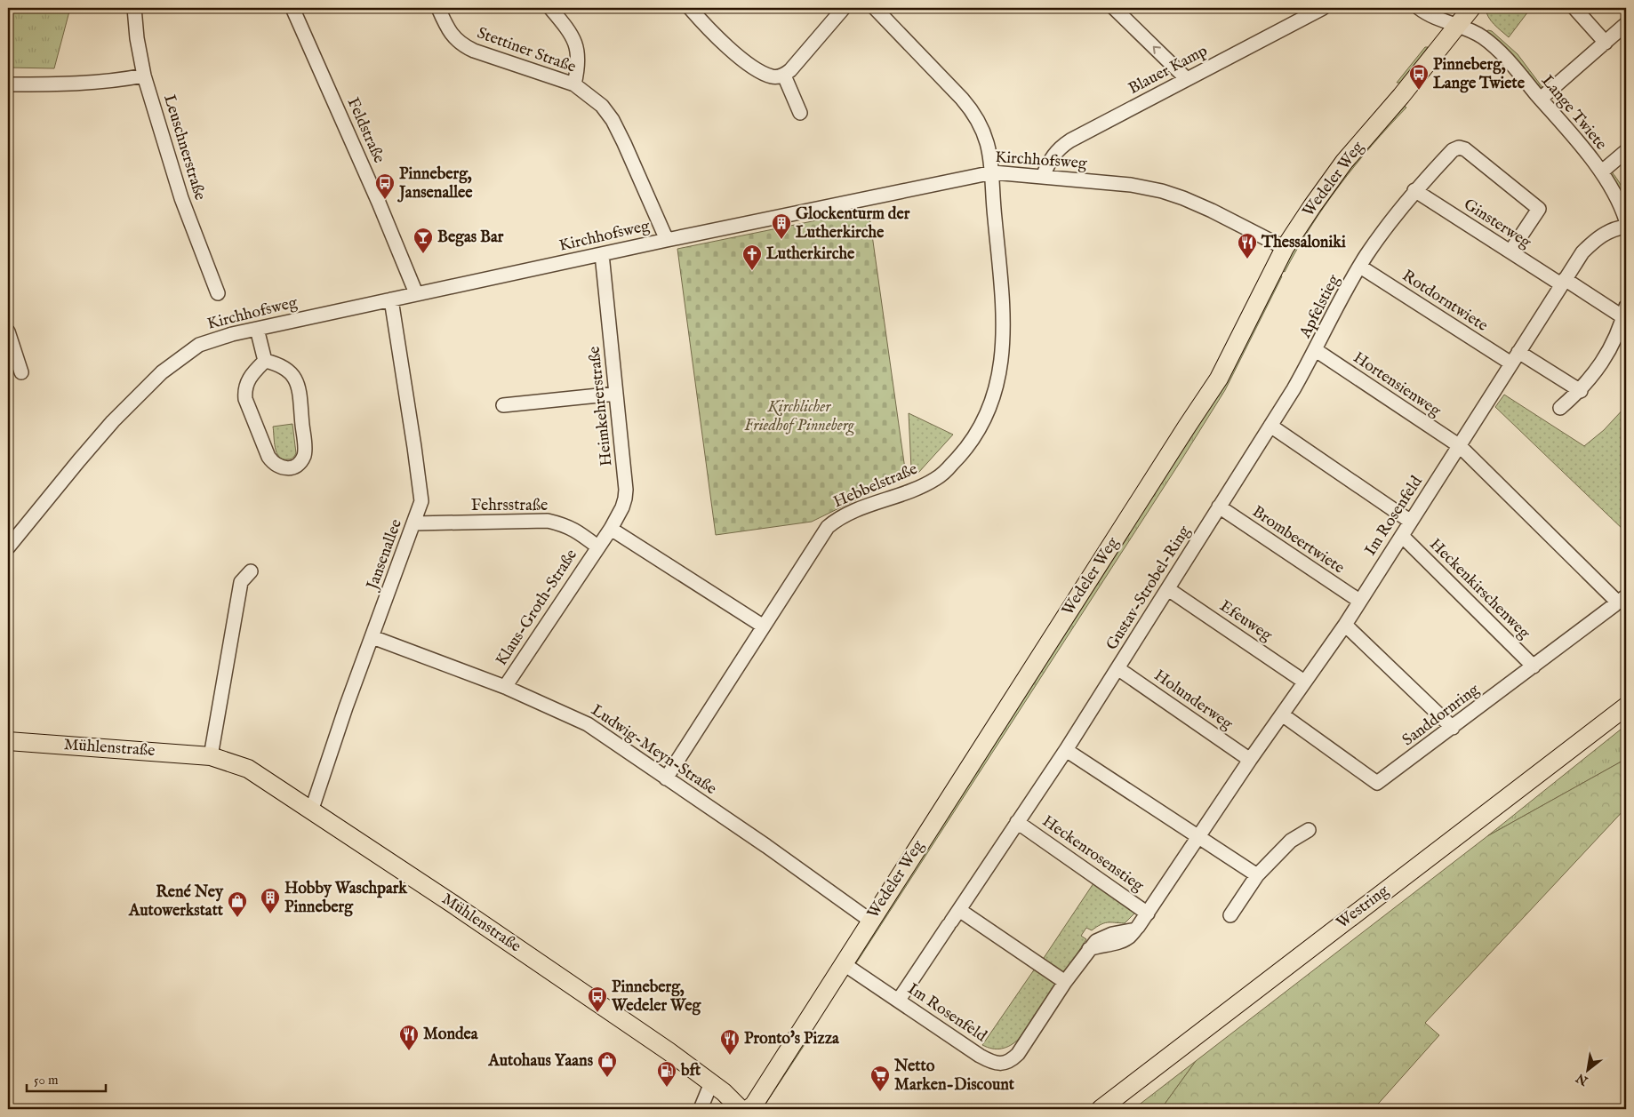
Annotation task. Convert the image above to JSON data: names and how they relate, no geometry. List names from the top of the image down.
{
  "streets": {
    "main road": ["Wedeler Weg", "Mühlenstraße", "Westring"],
    "street": [
      "Stettiner Straße",
      "Blauer Kamp",
      "Lange Twiete",
      "Feldstraße",
      "Leuschnerstraße",
      "Kirchhofsweg",
      "Ginsterweg",
      "Rotdorntwiete",
      "Apfelstieg",
      "Hortensienweg",
      "Heimkehrerstraße",
      "Hebbelstraße",
      "Fehrsstraße",
      "Im Rosenfeld",
      "Brombeertwiete",
      "Jansenallee",
      "Gustav-Strobel-Ring",
      "Heckenkirschenweg",
      "Klaus-Groth-Straße",
      "Efeuweg",
      "Holunderweg",
      "Sanddornring",
      "Ludwig-Meyn-Straße",
      "Heckenrosenstieg"
    ]
  },
  "crossings": [
    ["Stettiner Straße", "Kirchhofsweg"],
    ["Blauer Kamp", "Kirchhofsweg"],
    ["Lange Twiete", "Wedeler Weg"],
    ["Feldstraße", "Kirchhofsweg"],
    ["Kirchhofsweg", "Wedeler Weg"],
    ["Kirchhofsweg", "Heimkehrerstraße"],
    ["Kirchhofsweg", "Hebbelstraße"],
    ["Kirchhofsweg", "Jansenallee"],
    ["Wedeler Weg", "Im Rosenfeld"],
    ["Wedeler Weg", "Ludwig-Meyn-Straße"],
    ["Ginsterweg", "Apfelstieg"],
    ["Ginsterweg", "Im Rosenfeld"],
    ["Rotdorntwiete", "Apfelstieg"],
    ["Rotdorntwiete", "Im Rosenfeld"],
    ["Apfelstieg", "Hortensienweg"],
    ["Apfelstieg", "Gustav-Strobel-Ring"],
    ["Hortensienweg", "Im Rosenfeld"],
    ["Hortensienweg", "Sanddornring"],
    ["Heimkehrerstraße", "Fehrsstraße"],
    ["Heimkehrerstraße", "Klaus-Groth-Straße"],
    ["Hebbelstraße", "Ludwig-Meyn-Straße"],
    ["Fehrsstraße", "Jansenallee"],
    ["Fehrsstraße", "Klaus-Groth-Straße"],
    ["Im Rosenfeld", "Brombeertwiete"],
    ["Im Rosenfeld", "Gustav-Strobel-Ring"],
    ["Im Rosenfeld", "Heckenkirschenweg"],
    ["Im Rosenfeld", "Efeuweg"],
    ["Im Rosenfeld", "Holunderweg"],
    ["Im Rosenfeld", "Sanddornring"],
    ["Im Rosenfeld", "Heckenrosenstieg"],
    ["Brombeertwiete", "Gustav-Strobel-Ring"],
    ["Jansenallee", "Mühlenstraße"],
    ["Jansenallee", "Ludwig-Meyn-Straße"],
    ["Gustav-Strobel-Ring", "Efeuweg"],
    ["Gustav-Strobel-Ring", "Holunderweg"],
    ["Gustav-Strobel-Ring", "Heckenrosenstieg"],
    ["Heckenkirschenweg", "Sanddornring"],
    ["Klaus-Groth-Straße", "Ludwig-Meyn-Straße"]
  ],
  "parks": ["Kirchlicher Friedhof Pinneberg"],
  "places": {
    "bus stop": ["Pinneberg, Lange Twiete", "Pinneberg, Jansenallee", "Pinneberg, Wedeler Weg"],
    "building": ["Glockenturm der Lutherkirche", "Hobby Waschpark Pinneberg"],
    "bar": ["Begas Bar"],
    "restaurant": ["Thessaloniki", "Mondea", "Pronto's Pizza"],
    "church": ["Lutherkirche"],
    "shop": ["René Ney Autowerkstatt", "Autohaus Yaans"],
    "fuel station": ["bft"],
    "supermarket": ["Netto Marken-Discount"]
  },
  "scale_bar": "50 m",
  "north": "bottom left"
}
